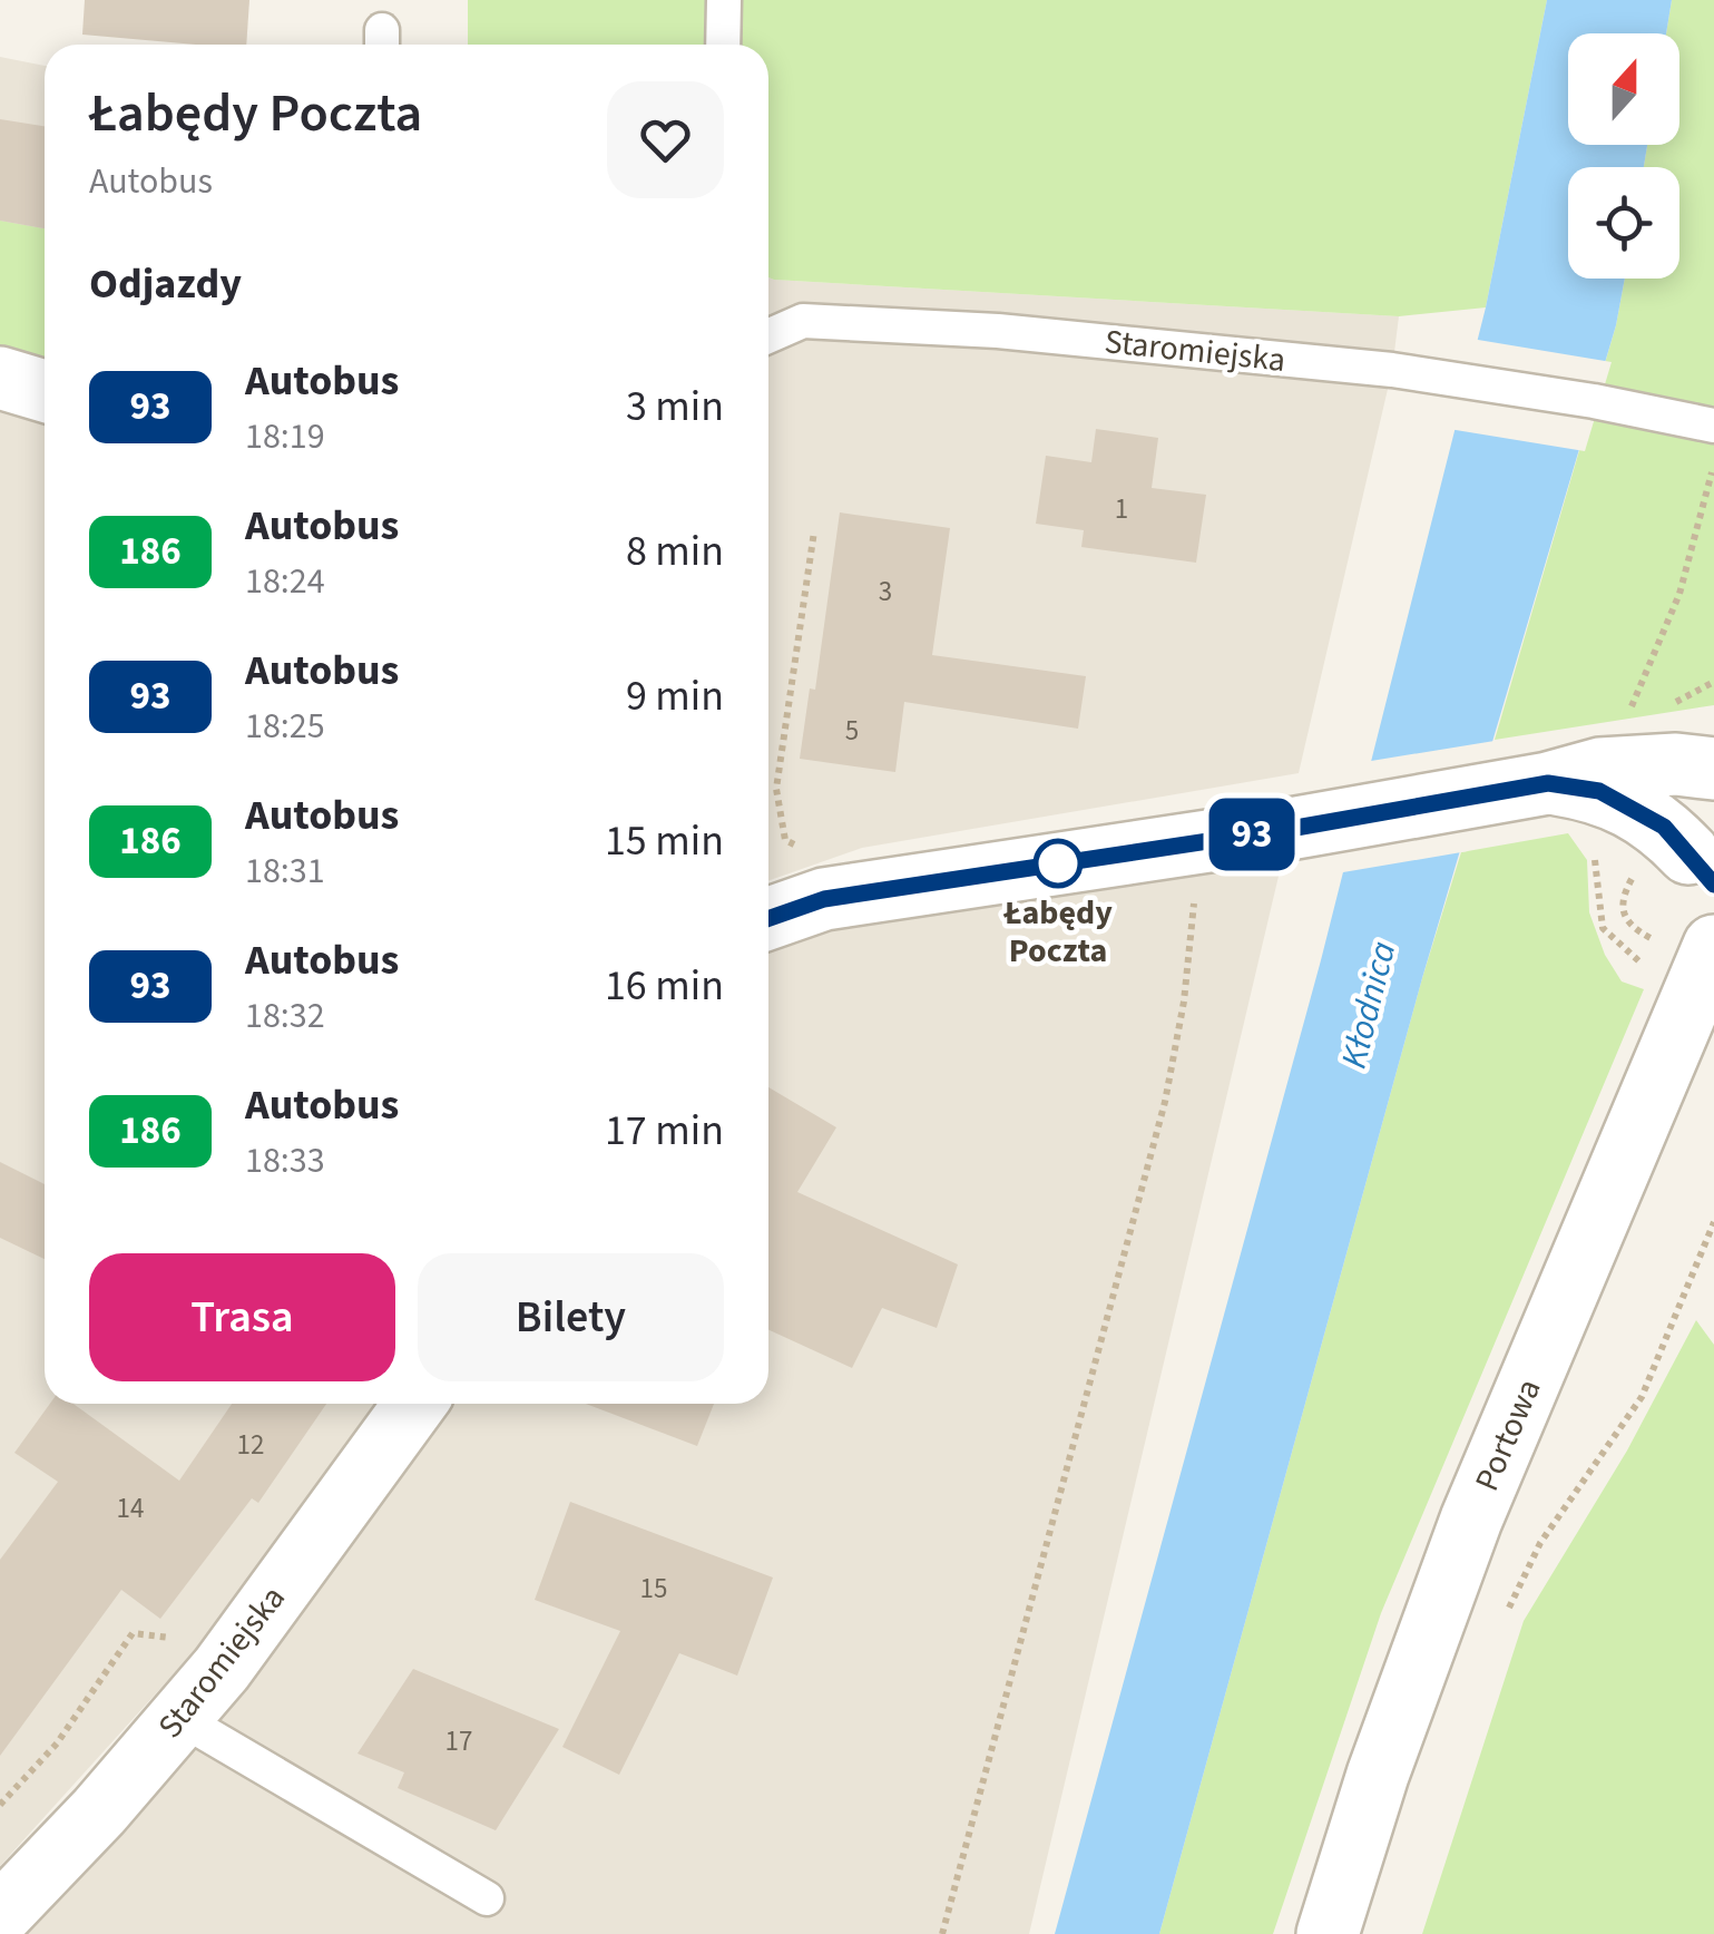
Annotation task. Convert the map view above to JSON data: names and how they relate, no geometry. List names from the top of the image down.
{
  "streets": {
    "street": ["Staromiejska", "Portowa"]
  },
  "water": ["Kłodnica"],
  "places": ["Łabędy Poczta"],
  "lines": ["bus line 93"],
  "house_numbers": [
    "1",
    "3",
    "5",
    "12",
    "14",
    "15",
    "17"
  ],
  "north": "top",
  "page": {
    "on_map": "93",
    "heading": [
      ["Łabędy Poczta", "Autobus"],
      "Odjazdy"
    ],
    "list": [
      {
        "mark": "93",
        "name": "Autobus",
        "note": "18:19",
        "value": "3 min"
      },
      {
        "mark": "186",
        "name": "Autobus",
        "note": "18:24",
        "value": "8 min"
      },
      {
        "mark": "93",
        "name": "Autobus",
        "note": "18:25",
        "value": "9 min"
      },
      {
        "mark": "186",
        "name": "Autobus",
        "note": "18:31",
        "value": "15 min"
      },
      {
        "mark": "93",
        "name": "Autobus",
        "note": "18:32",
        "value": "16 min"
      },
      {
        "mark": "186",
        "name": "Autobus",
        "note": "18:33",
        "value": "17 min"
      }
    ],
    "buttons": ["Trasa", "Bilety"]
  }
}
